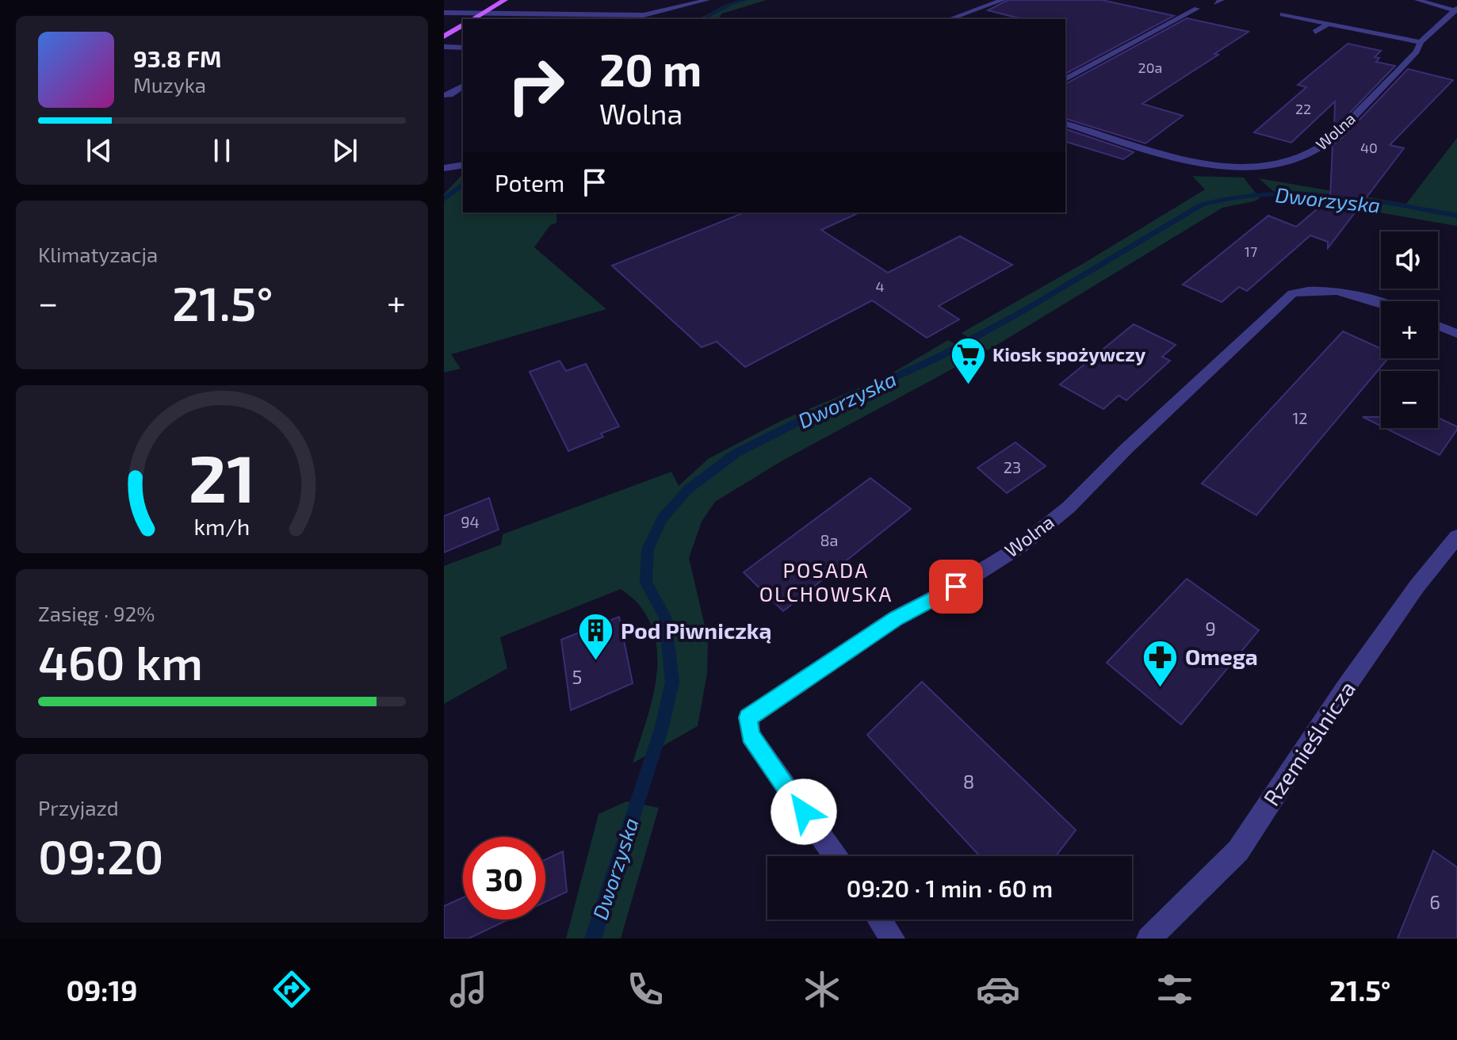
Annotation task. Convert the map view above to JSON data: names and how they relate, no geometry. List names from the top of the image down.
{
  "streets": {
    "street": ["Wolna", "Rzemieślnicza"]
  },
  "districts": ["POSADA OLCHOWSKA"],
  "water": ["Dworzyska"],
  "places": {
    "supermarket": ["Kiosk spożywczy"],
    "building": ["Pod Piwniczką"],
    "pharmacy": ["Omega"]
  },
  "house_numbers": [
    "20a",
    "22",
    "40",
    "17",
    "4",
    "12",
    "23",
    "94",
    "8a",
    "9",
    "5",
    "8",
    "6"
  ],
  "page": {
    "turn": ["20 m", "Wolna"],
    "song": ["93.8 FM", "Muzyka"],
    "then": "Potem",
    "tile": [
      "Klimatyzacja",
      ["Zasięg · 92%", "460 km"],
      ["Przyjazd", "09:20"]
    ],
    "map_buttons": ["+", "−"],
    "heat": ["−", "21.5°", "+"],
    "limit": "30",
    "trip": "09:20 · 1 min · 60 m",
    "tabs": ["09:19", "21.5°"],
    "gauge": ["21", "km/h"]
  }
}
